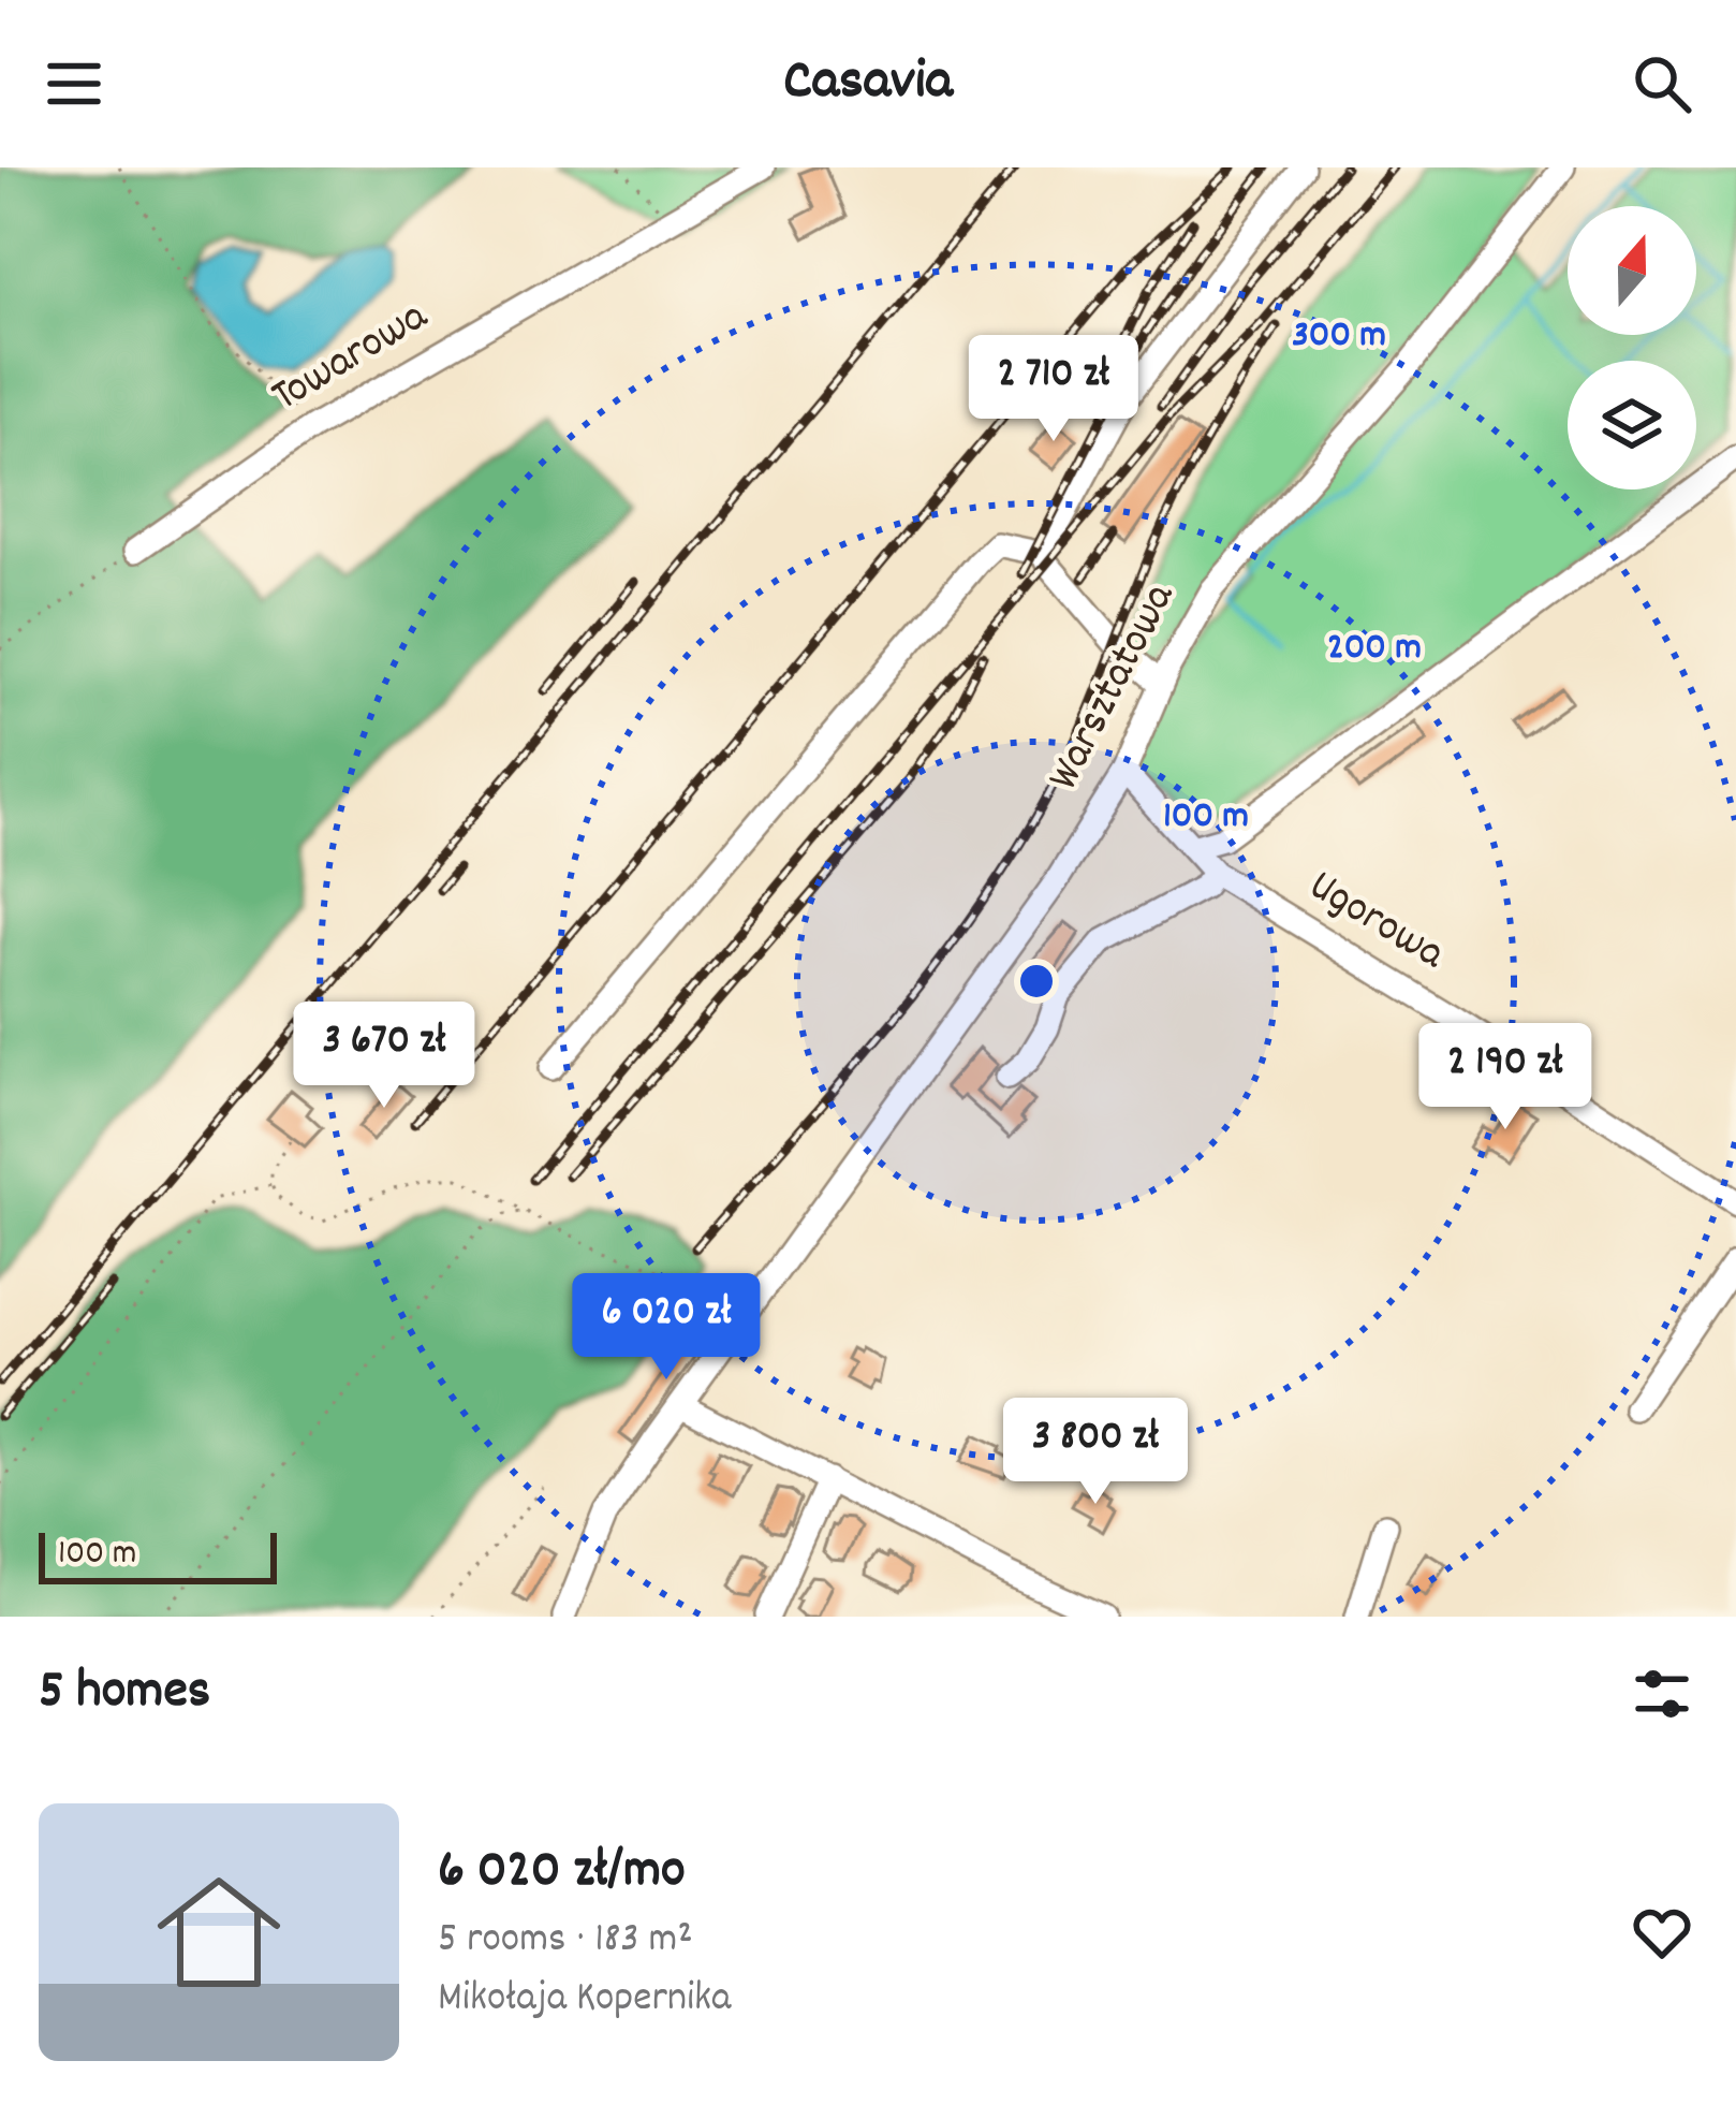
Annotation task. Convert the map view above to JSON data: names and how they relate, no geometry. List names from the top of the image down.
{
  "streets": {
    "street": ["Towarowa", "Warsztatowa", "Ugorowa"]
  },
  "crossings": [
    ["Warsztatowa", "Ugorowa"]
  ],
  "scale_bar": "100 m",
  "north": "top",
  "page": {
    "header": "Casavia",
    "price": [
      "2 710 zł",
      "3 670 zł",
      "2 190 zł",
      "6 020 zł",
      "3 800 zł"
    ],
    "scale": "100 m",
    "heading": "5 homes",
    "list": [
      {
        "name": "6 020 zł/mo",
        "note": "5 rooms · 183 m² · Mikołaja Kopernika"
      }
    ]
  },
  "rings": ["300 m", "200 m", "100 m"]
}
